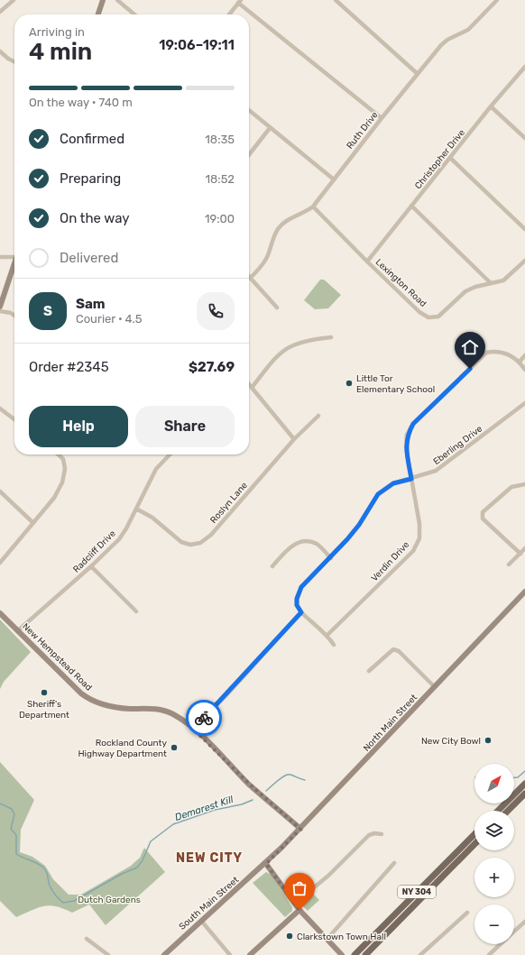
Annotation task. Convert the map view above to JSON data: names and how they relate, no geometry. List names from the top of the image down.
{
  "streets": {
    "main road": ["NY 304"],
    "street": [
      "Ruth Drive",
      "Christopher Drive",
      "Lexington Road",
      "Eberling Drive",
      "Roslyn Lane",
      "Radcliff Drive",
      "Verdin Drive",
      "New Hempstead Road",
      "North Main Street",
      "South Main Street"
    ]
  },
  "crossings": [
    ["Ruth Drive", "Lexington Road"],
    ["Christopher Drive", "Lexington Road"],
    ["Eberling Drive", "Verdin Drive"],
    ["Roslyn Lane", "Radcliff Drive"],
    ["Radcliff Drive", "New Hempstead Road"],
    ["New Hempstead Road", "North Main Street"],
    ["North Main Street", "South Main Street"]
  ],
  "districts": ["NEW CITY"],
  "water": ["Demarest Kill"],
  "parks": ["Dutch Gardens"],
  "places": [
    "Little Tor Elementary School",
    "Sheriff's Department",
    "New City Bowl",
    "Rockland County Highway Department",
    "Clarkstown Town Hall"
  ],
  "north": "top right",
  "page": {
    "heading": ["4 min", "Arriving in", "19:06–19:11"],
    "panel": [
      "Sam",
      "Courier · 4.5",
      "Order #2345",
      "$27.69"
    ],
    "bar": "On the way · 740 m",
    "list": [
      ["Confirmed", "18:35"],
      ["Preparing", "18:52"],
      ["On the way", "19:00"],
      "Delivered"
    ],
    "round": "S",
    "buttons": ["Help", "Share"],
    "map_buttons": ["+", "−"]
  }
}
